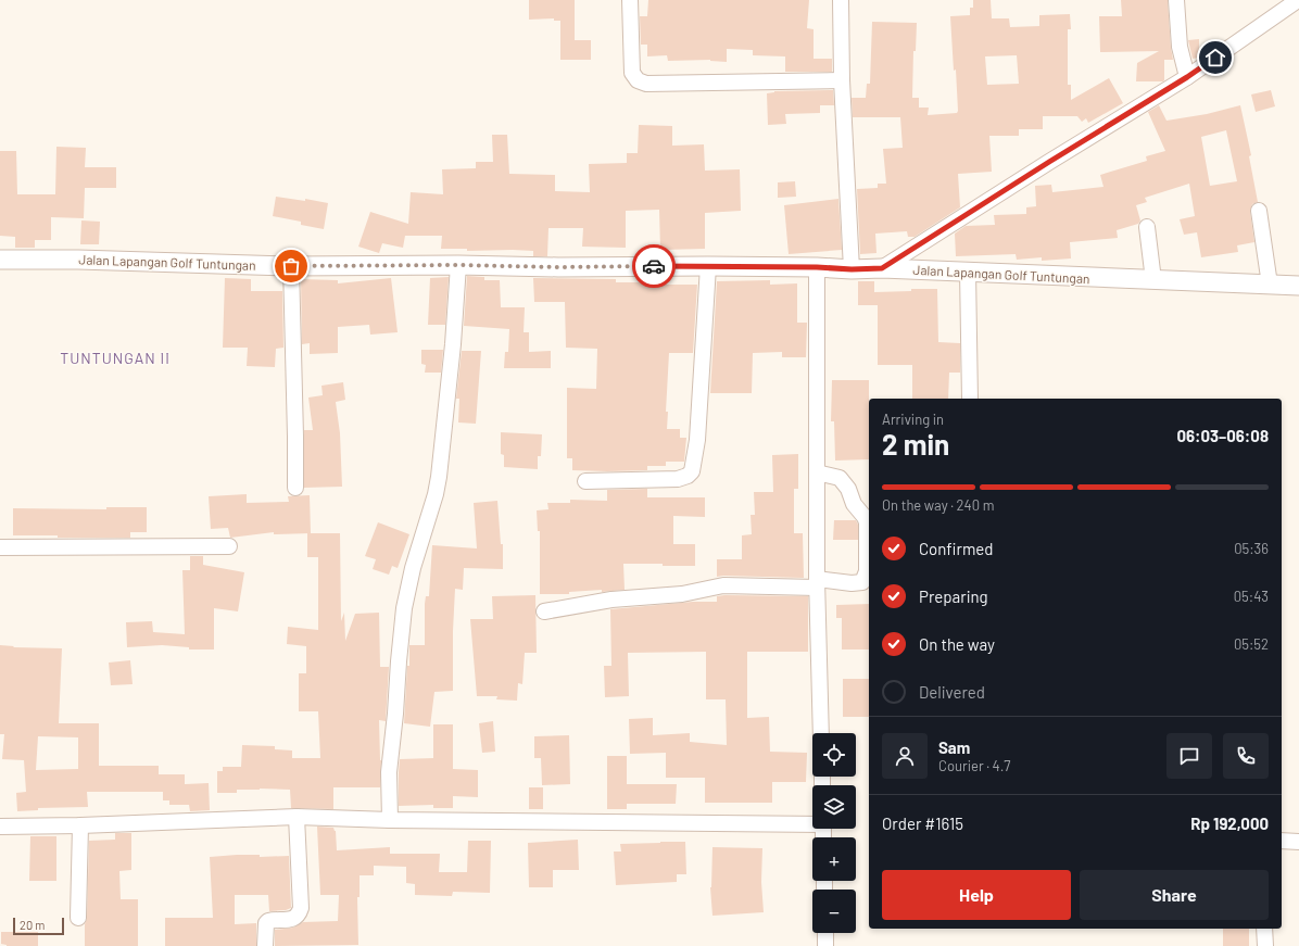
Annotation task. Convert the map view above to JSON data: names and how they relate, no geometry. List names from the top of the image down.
{
  "streets": {
    "street": ["Jalan Lapangan Golf Tuntungan"]
  },
  "districts": ["TUNTUNGAN II"],
  "scale_bar": "20 m",
  "page": {
    "heading": ["2 min", "Arriving in", "06:03–06:08"],
    "panel": [
      "Sam",
      "Courier · 4.7",
      "Order #1615",
      "Rp 192,000"
    ],
    "bar": "On the way · 240 m",
    "list": [
      ["Confirmed", "05:36"],
      ["Preparing", "05:43"],
      ["On the way", "05:52"],
      "Delivered"
    ],
    "map_buttons": ["+", "−"],
    "buttons": ["Help", "Share"],
    "scale": "20 m"
  }
}
